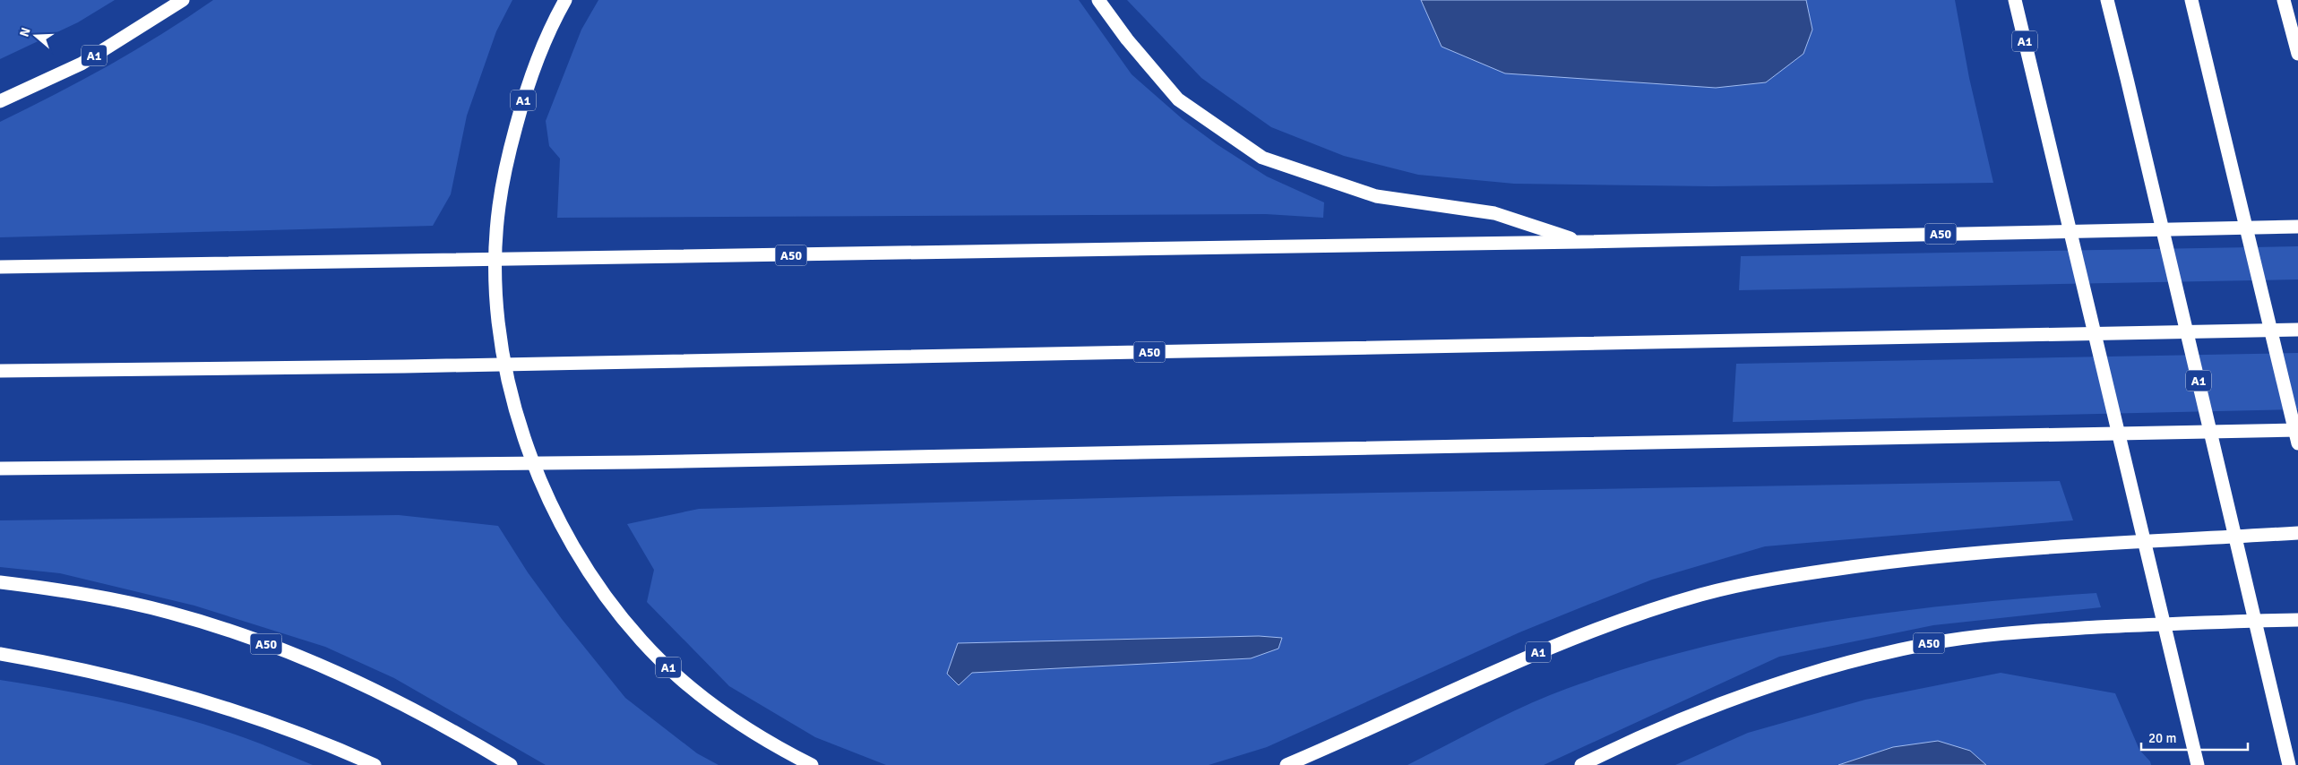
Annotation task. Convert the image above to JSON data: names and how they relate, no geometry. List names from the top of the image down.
{
  "streets": {
    "highway": ["A1", "A50"]
  },
  "scale_bar": "20 m",
  "north": "left"
}
